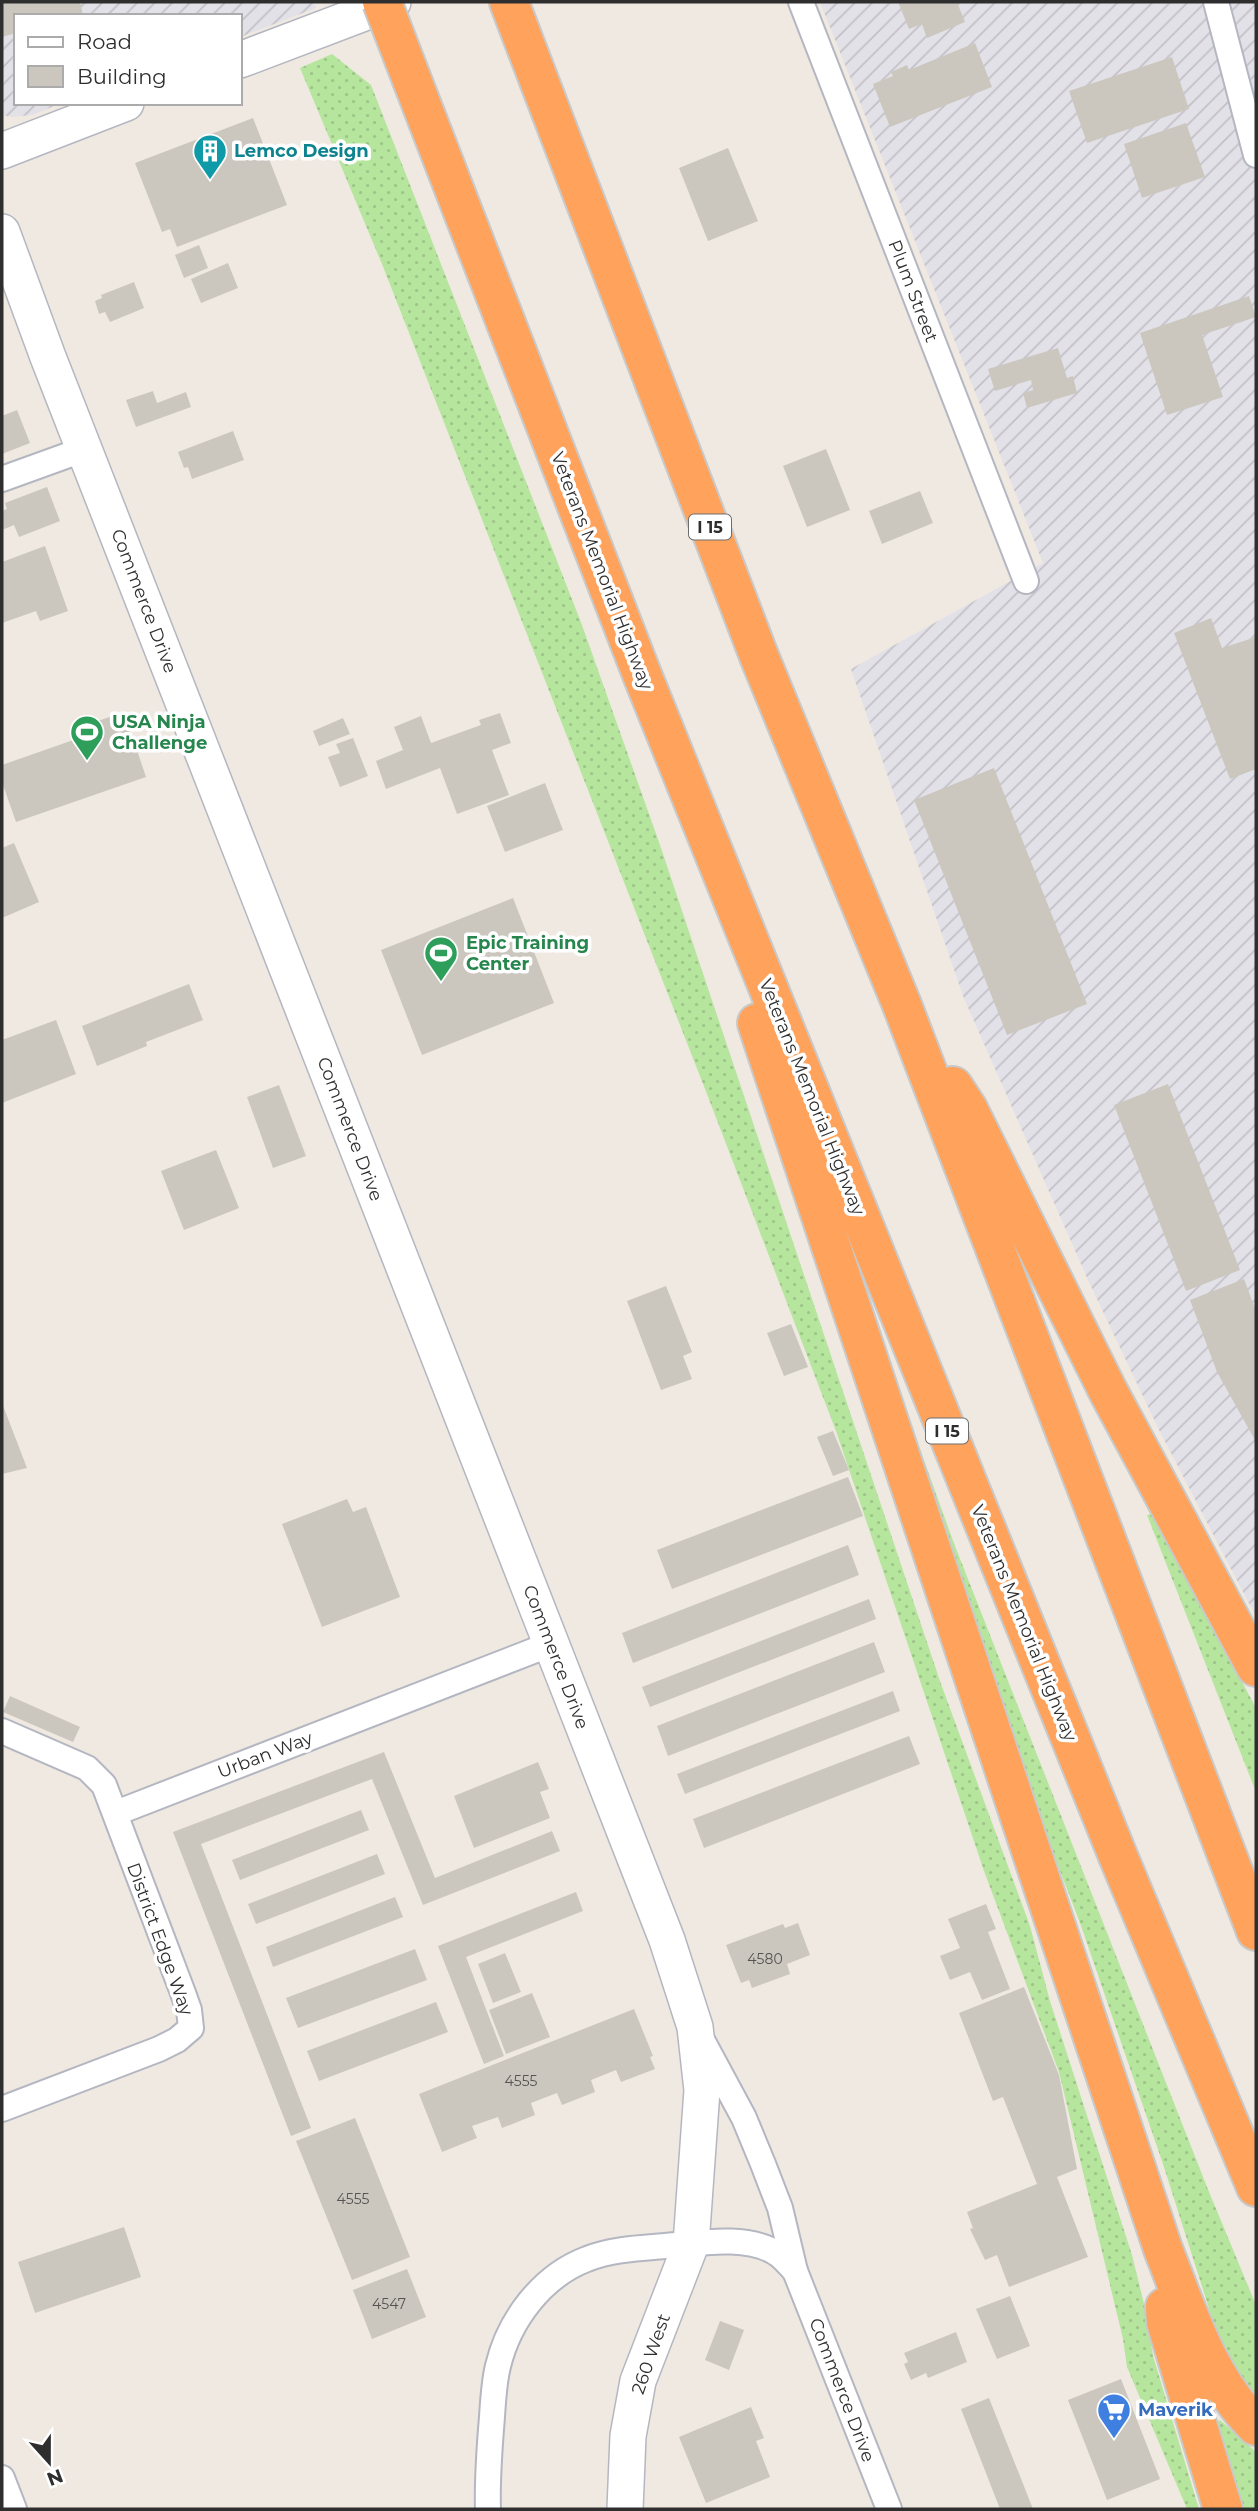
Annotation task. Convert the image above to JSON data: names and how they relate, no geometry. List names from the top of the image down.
{
  "streets": {
    "highway": ["I 15", "Veterans Memorial Highway"],
    "street": [
      "Plum Street",
      "Commerce Drive",
      "Urban Way",
      "District Edge Way",
      "260 West"
    ]
  },
  "crossings": [
    ["Commerce Drive", "Urban Way"],
    ["Commerce Drive", "260 West"],
    ["Urban Way", "District Edge Way"]
  ],
  "places": {
    "building": ["Lemco Design"],
    "sports": ["USA Ninja Challenge", "Epic Training Center"],
    "supermarket": ["Maverik"]
  },
  "house_numbers": [
    "4580",
    "4555",
    "4555",
    "4547"
  ],
  "legend": ["Road", "Building"],
  "north": "bottom"
}
